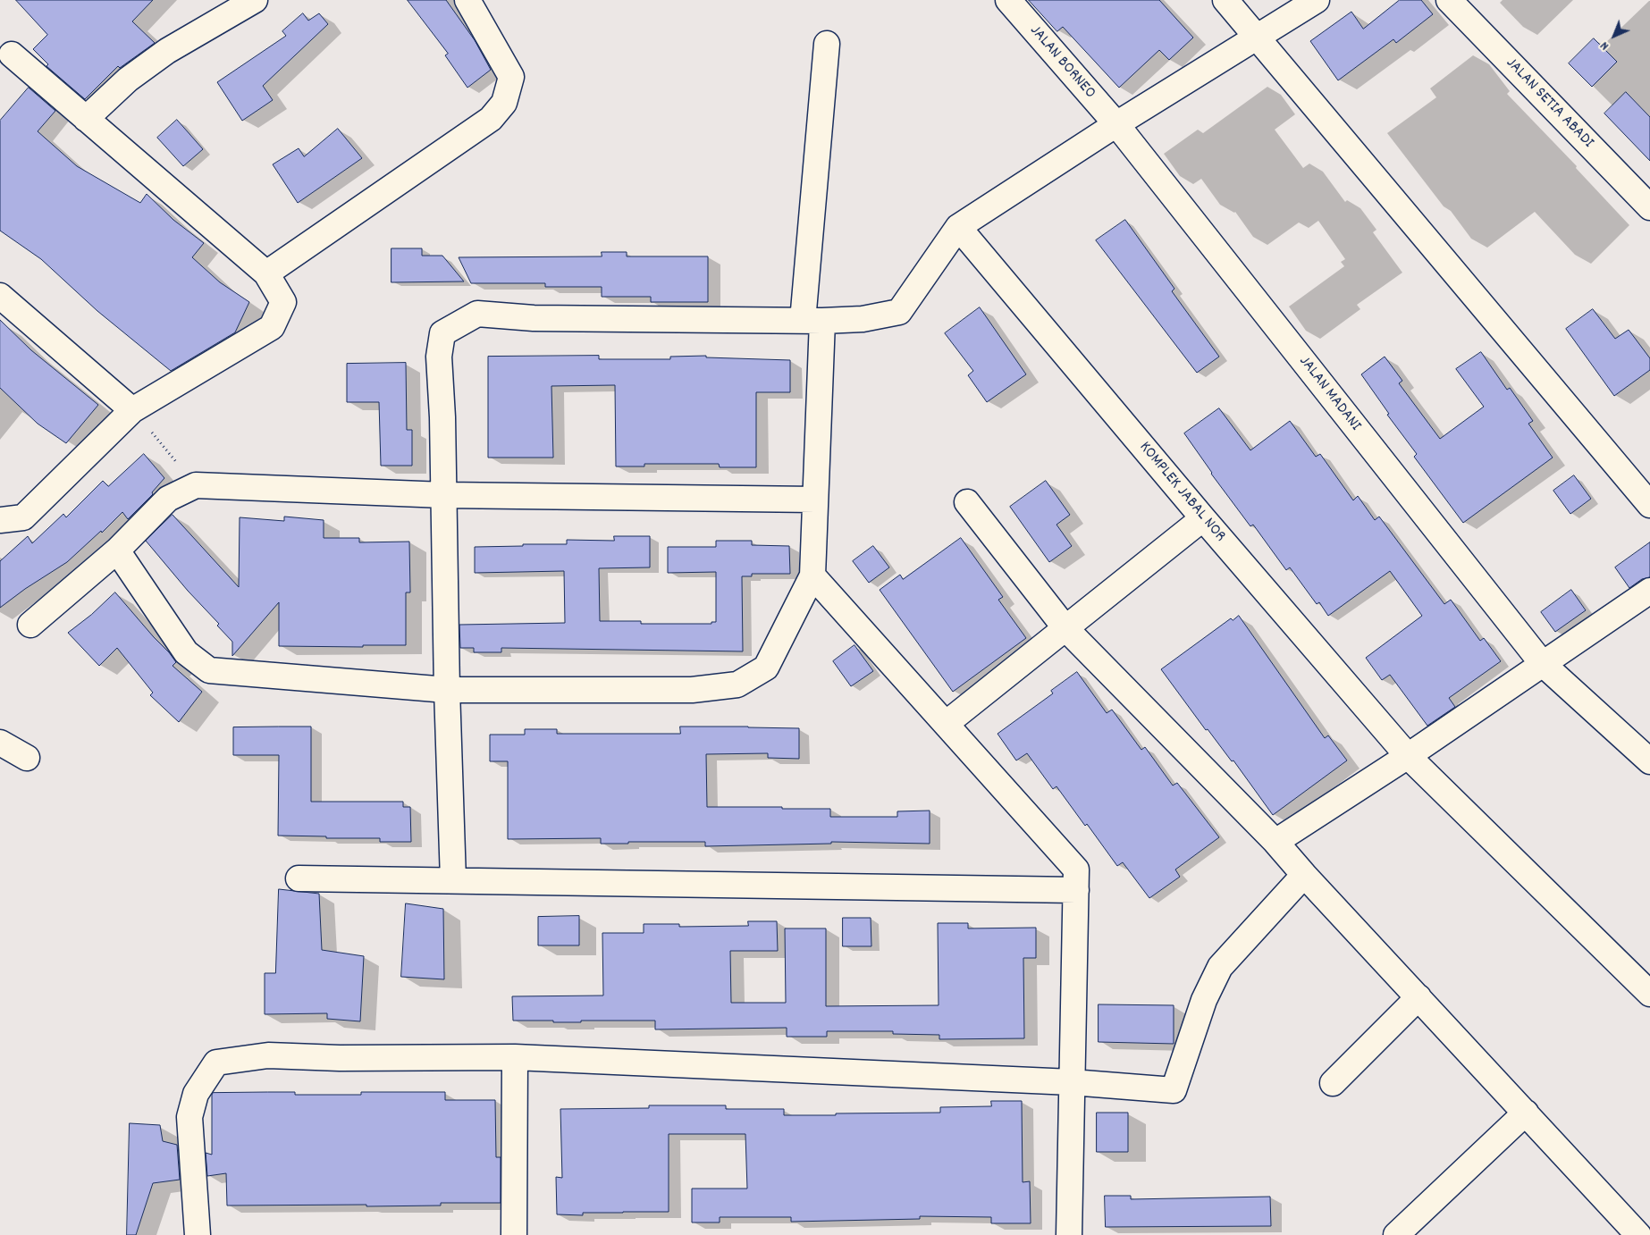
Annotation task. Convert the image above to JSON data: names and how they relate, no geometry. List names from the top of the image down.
{
  "streets": {
    "street": [
      "JALAN BORNEO",
      "JALAN SETIA ABADI",
      "JALAN MADANI",
      "KOMPLEK JABAL NOR"
    ]
  },
  "crossings": [
    ["JALAN BORNEO", "JALAN MADANI"]
  ],
  "north": "bottom left"
}
